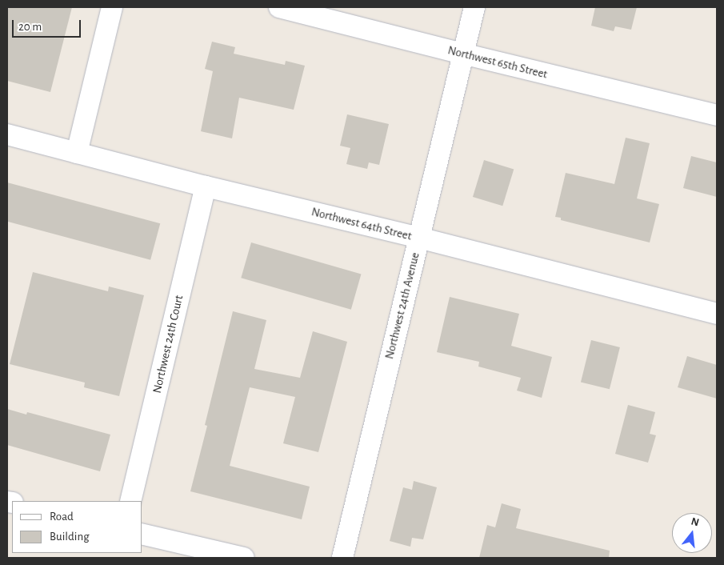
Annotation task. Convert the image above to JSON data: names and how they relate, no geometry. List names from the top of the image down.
{
  "streets": {
    "street": [
      "Northwest 65th Street",
      "Northwest 64th Street",
      "Northwest 24th Avenue",
      "Northwest 24th Court"
    ]
  },
  "crossings": [
    ["Northwest 65th Street", "Northwest 24th Avenue"],
    ["Northwest 64th Street", "Northwest 24th Avenue"],
    ["Northwest 64th Street", "Northwest 24th Court"]
  ],
  "legend": ["Road", "Building"],
  "scale_bar": "20 m",
  "north": "top"
}
